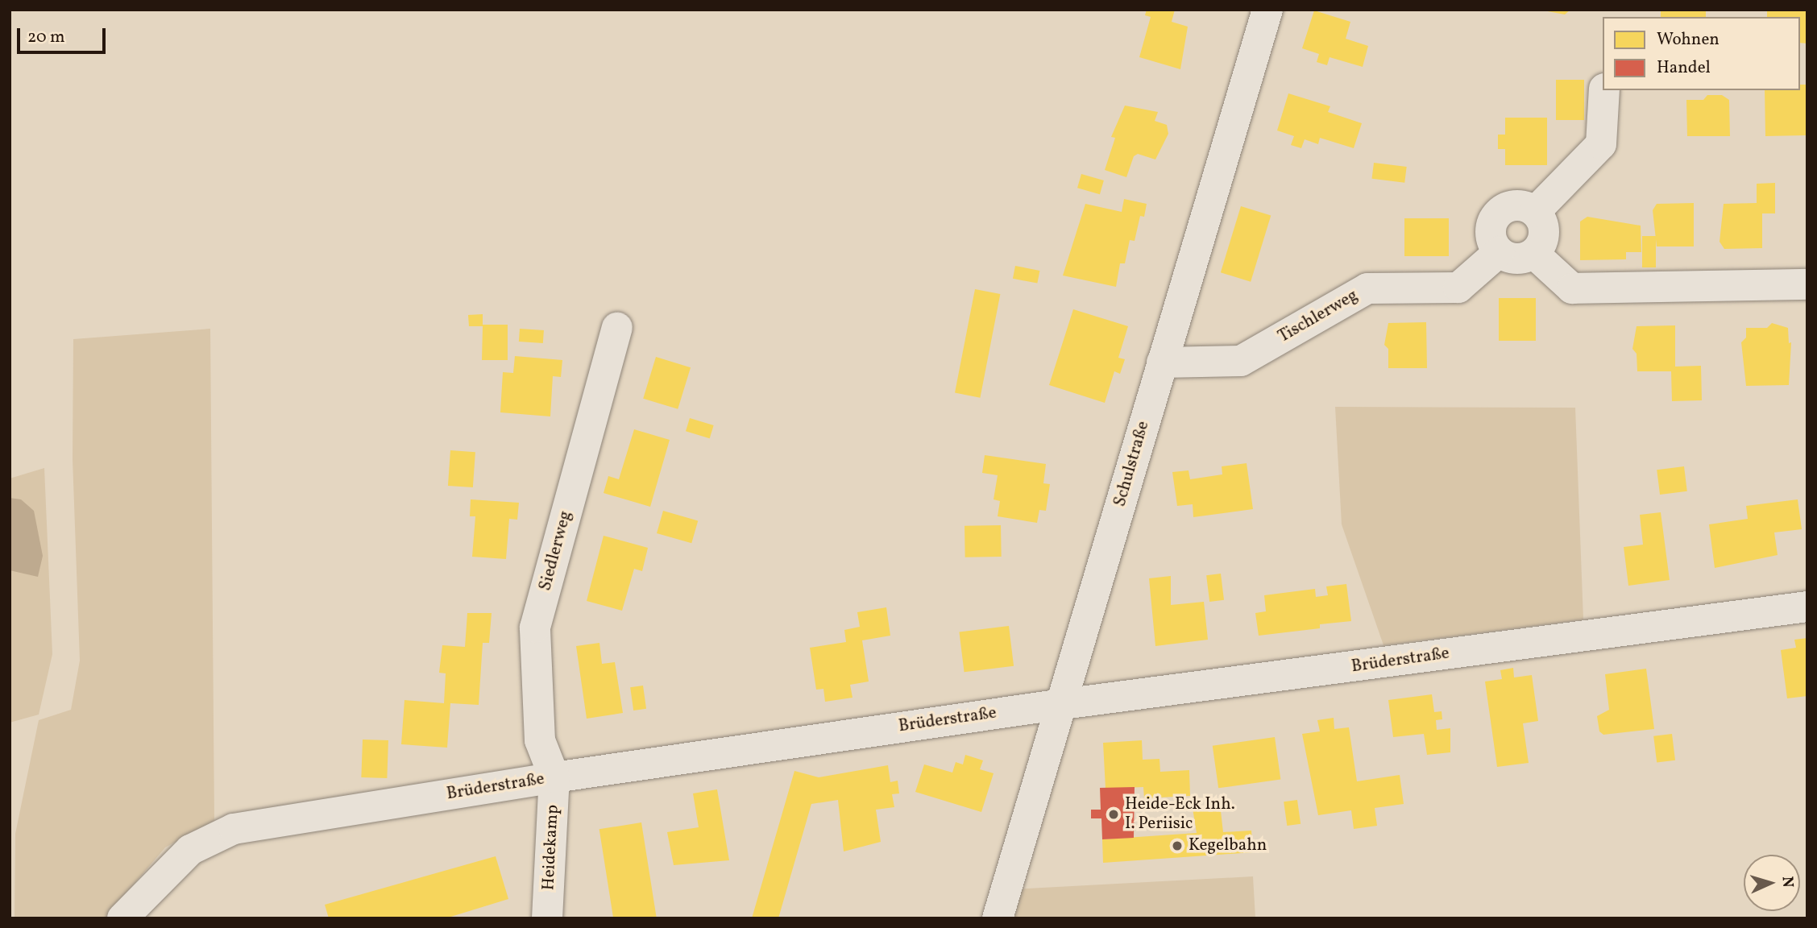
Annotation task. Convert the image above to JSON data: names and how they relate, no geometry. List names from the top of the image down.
{
  "streets": {
    "street": [
      "Tischlerweg",
      "Schulstraße",
      "Siedlerweg",
      "Brüderstraße",
      "Heidekamp"
    ]
  },
  "crossings": [
    ["Tischlerweg", "Schulstraße"],
    ["Schulstraße", "Brüderstraße"],
    ["Siedlerweg", "Brüderstraße"],
    ["Siedlerweg", "Heidekamp"],
    ["Brüderstraße", "Heidekamp"]
  ],
  "places": ["Heide-Eck Inh. I. Periisic", "Kegelbahn"],
  "legend": ["Wohnen", "Handel"],
  "scale_bar": "20 m",
  "north": "right"
}
